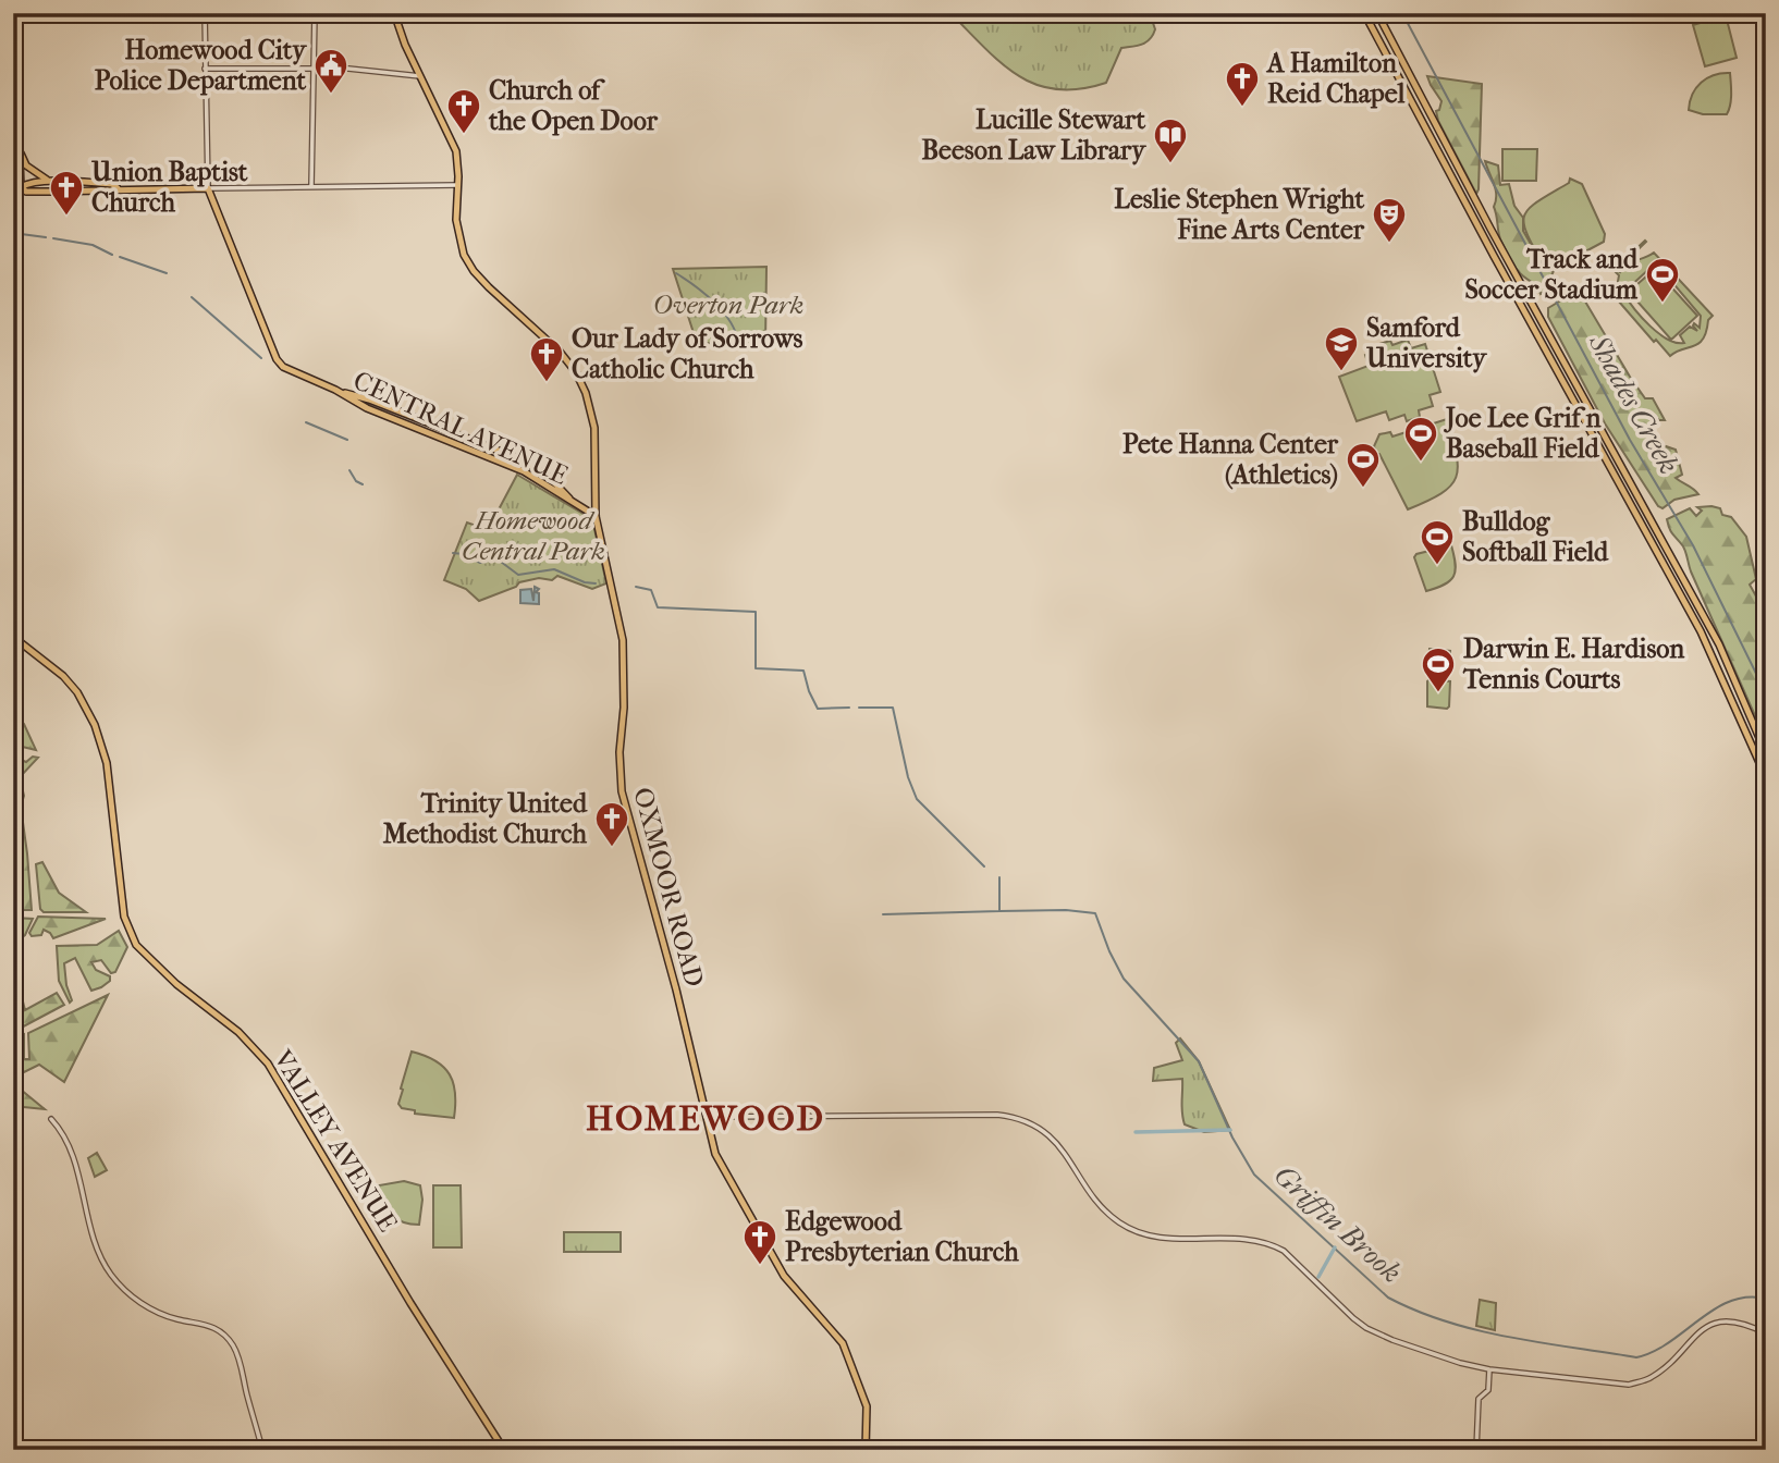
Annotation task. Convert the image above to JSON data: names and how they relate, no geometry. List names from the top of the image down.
{
  "streets": {
    "main road": ["CENTRAL AVENUE", "OXMOOR ROAD", "VALLEY AVENUE"]
  },
  "crossings": [
    ["CENTRAL AVENUE", "OXMOOR ROAD"]
  ],
  "districts": ["HOMEWOOD"],
  "water": ["Shades Creek", "Griffin Brook"],
  "parks": ["Overton Park", "Homewood Central Park"],
  "places": {
    "public building": ["Homewood City Police Department"],
    "church": [
      "A Hamilton Reid Chapel",
      "Church of the Open Door",
      "Union Baptist Church",
      "Our Lady of Sorrows Catholic Church",
      "Trinity United Methodist Church",
      "Edgewood Presbyterian Church"
    ],
    "library": ["Lucille Stewart Beeson Law Library"],
    "theatre": ["Leslie Stephen Wright Fine Arts Center"],
    "sports": [
      "Track and Soccer Stadium",
      "Joe Lee Grif n Baseball Field",
      "Pete Hanna Center (Athletics)",
      "Bulldog Softball Field",
      "Darwin E. Hardison Tennis Courts"
    ],
    "school or university": ["Samford University"]
  }
}
